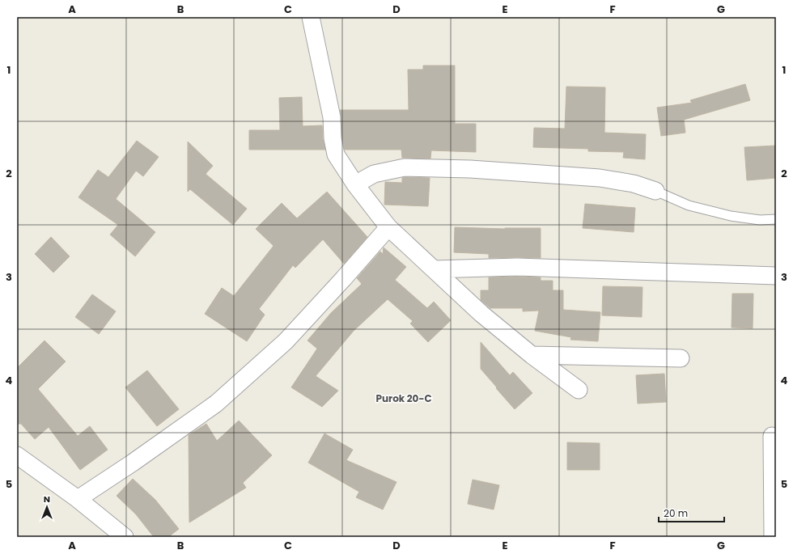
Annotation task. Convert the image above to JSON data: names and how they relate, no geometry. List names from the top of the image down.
{
  "districts": ["Purok 20-C"],
  "scale_bar": "20 m",
  "north": "top",
  "grid": {
    "columns": [
      "A",
      "B",
      "C",
      "D",
      "E",
      "F",
      "G"
    ],
    "rows": [
      "1",
      "2",
      "3",
      "4",
      "5"
    ]
  }
}
